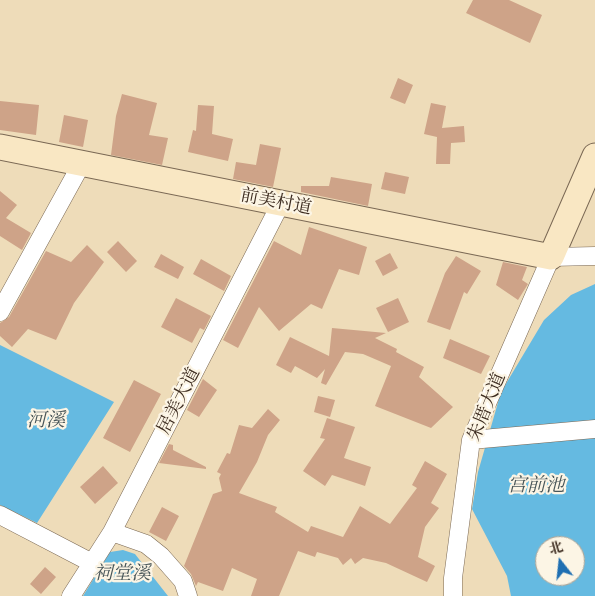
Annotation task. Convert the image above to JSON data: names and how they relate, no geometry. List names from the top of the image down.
{
  "streets": {
    "street": ["前美村道", "居美大道", "朱厝大道"]
  },
  "crossings": [
    ["前美村道", "居美大道"],
    ["前美村道", "朱厝大道"]
  ],
  "water": ["河溪", "宫前池", "祠堂溪"],
  "north": "top"
}
